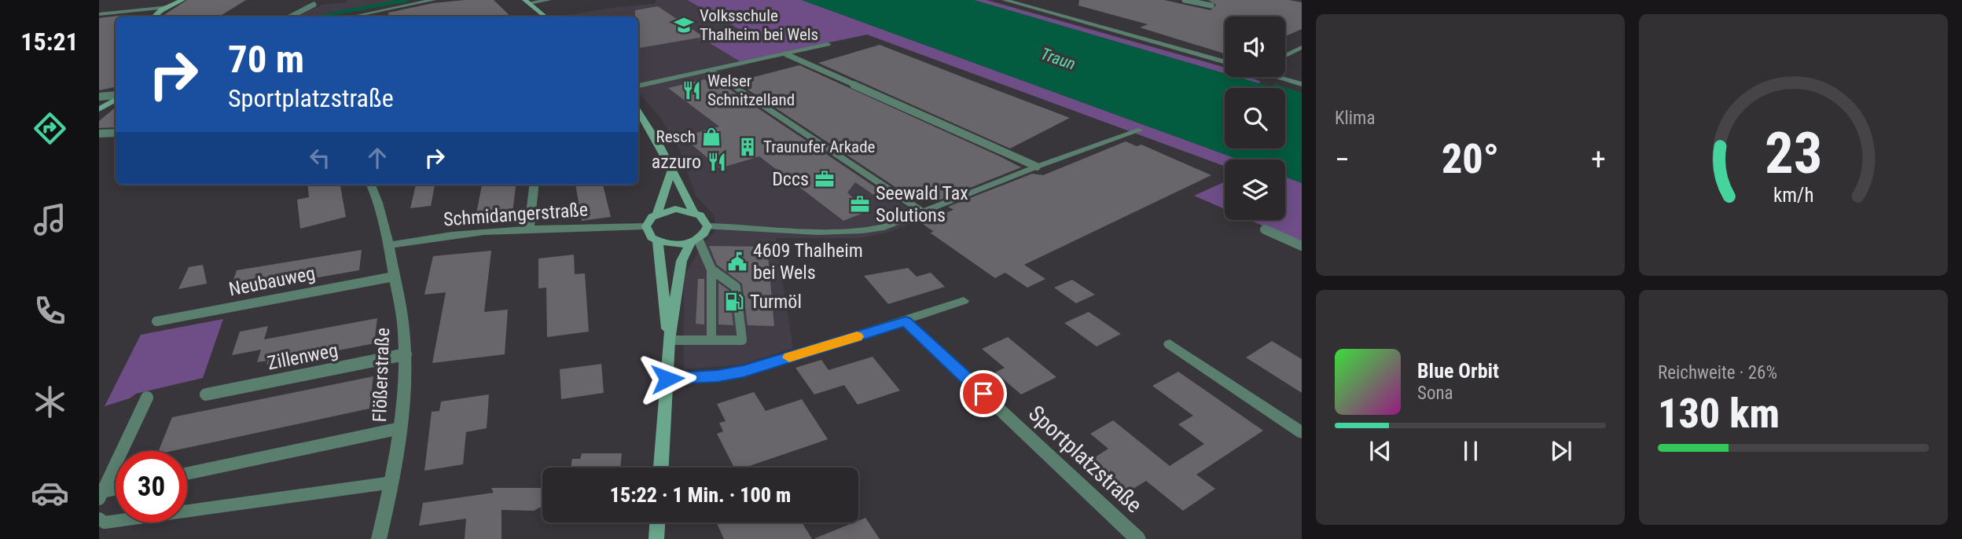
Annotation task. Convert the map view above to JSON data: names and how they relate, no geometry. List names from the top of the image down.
{
  "streets": {
    "street": ["Schmidangerstraße", "Flößerstraße", "Sportplatzstraße"],
    "lane": ["Neubauweg", "Zillenweg"]
  },
  "crossings": [
    ["Schmidangerstraße", "Flößerstraße"],
    ["Neubauweg", "Flößerstraße"],
    ["Zillenweg", "Flößerstraße"]
  ],
  "water": ["Traun"],
  "places": {
    "school or university": ["Volksschule Thalheim bei Wels"],
    "restaurant": ["Welser Schnitzelland", "azzuro"],
    "shop": ["Resch"],
    "building": ["Traunufer Arkade"],
    "office": ["Dccs", "Seewald Tax Solutions"],
    "public building": ["4609 Thalheim bei Wels"],
    "fuel station": ["Turmöl"]
  },
  "page": {
    "tabs": "15:21",
    "tile": [
      "Klima",
      ["Reichweite · 26%", "130 km"]
    ],
    "turn": ["70 m", "Sportplatzstraße"],
    "heat": ["−", "20°", "+"],
    "song": ["Blue Orbit", "Sona"],
    "limit": "30",
    "trip": "15:22 · 1 Min. · 100 m",
    "gauge": ["23", "km/h"]
  }
}
